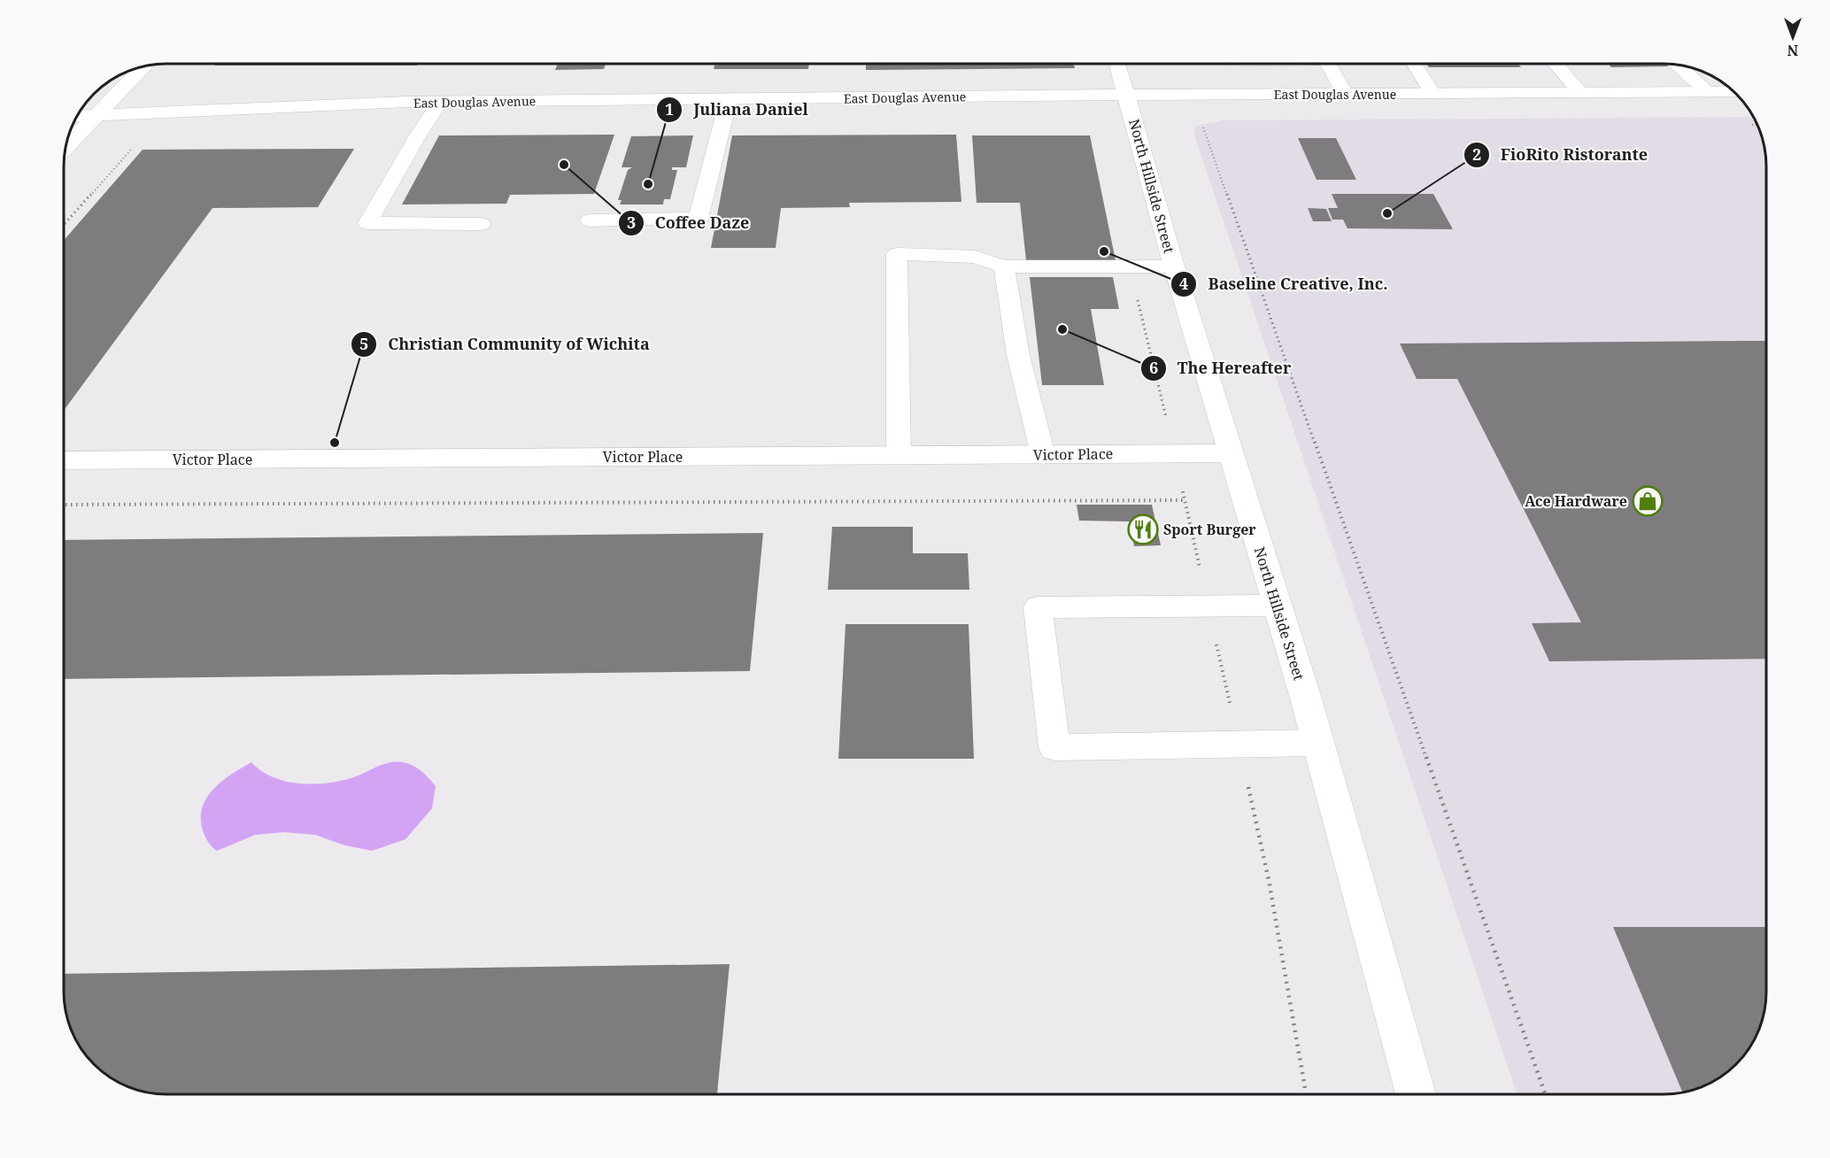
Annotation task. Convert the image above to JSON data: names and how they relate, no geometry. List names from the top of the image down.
{
  "streets": {
    "main road": ["East Douglas Avenue", "North Hillside Street", "Victor Place"]
  },
  "crossings": [
    ["East Douglas Avenue", "North Hillside Street"],
    ["North Hillside Street", "Victor Place"]
  ],
  "places": {
    "other": [
      "Coffee Daze",
      "Juliana Daniel",
      "FioRito Ristorante",
      "Baseline Creative, Inc.",
      "The Hereafter",
      "Christian Community of Wichita"
    ],
    "shop": ["Ace Hardware"],
    "restaurant": ["Sport Burger"]
  },
  "north": "bottom"
}
